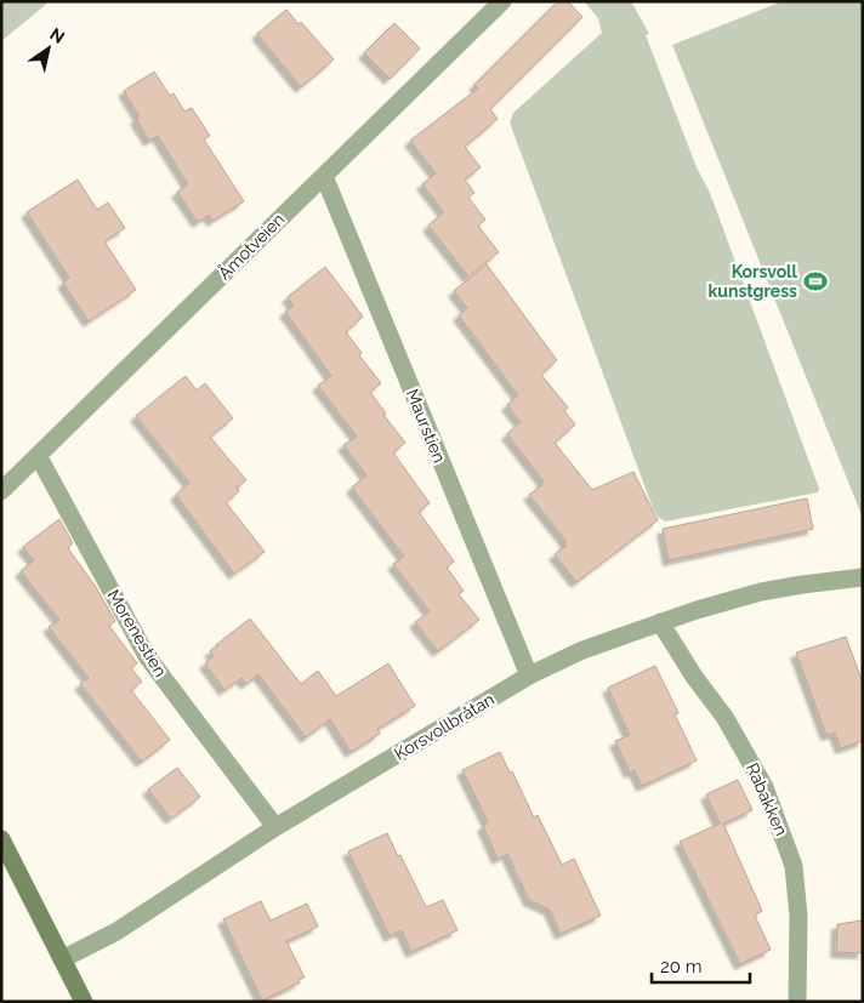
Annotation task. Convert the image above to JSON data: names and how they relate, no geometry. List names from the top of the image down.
{
  "streets": {
    "street": [
      "Åmotveien",
      "Maurstien",
      "Morenestien",
      "Korsvollbråtan",
      "Rabakken"
    ]
  },
  "crossings": [
    ["Åmotveien", "Maurstien"],
    ["Åmotveien", "Morenestien"],
    ["Maurstien", "Korsvollbråtan"],
    ["Morenestien", "Korsvollbråtan"],
    ["Korsvollbråtan", "Rabakken"]
  ],
  "places": {
    "sports": ["Korsvoll kunstgress"]
  },
  "scale_bar": "20 m",
  "north": "top right"
}
